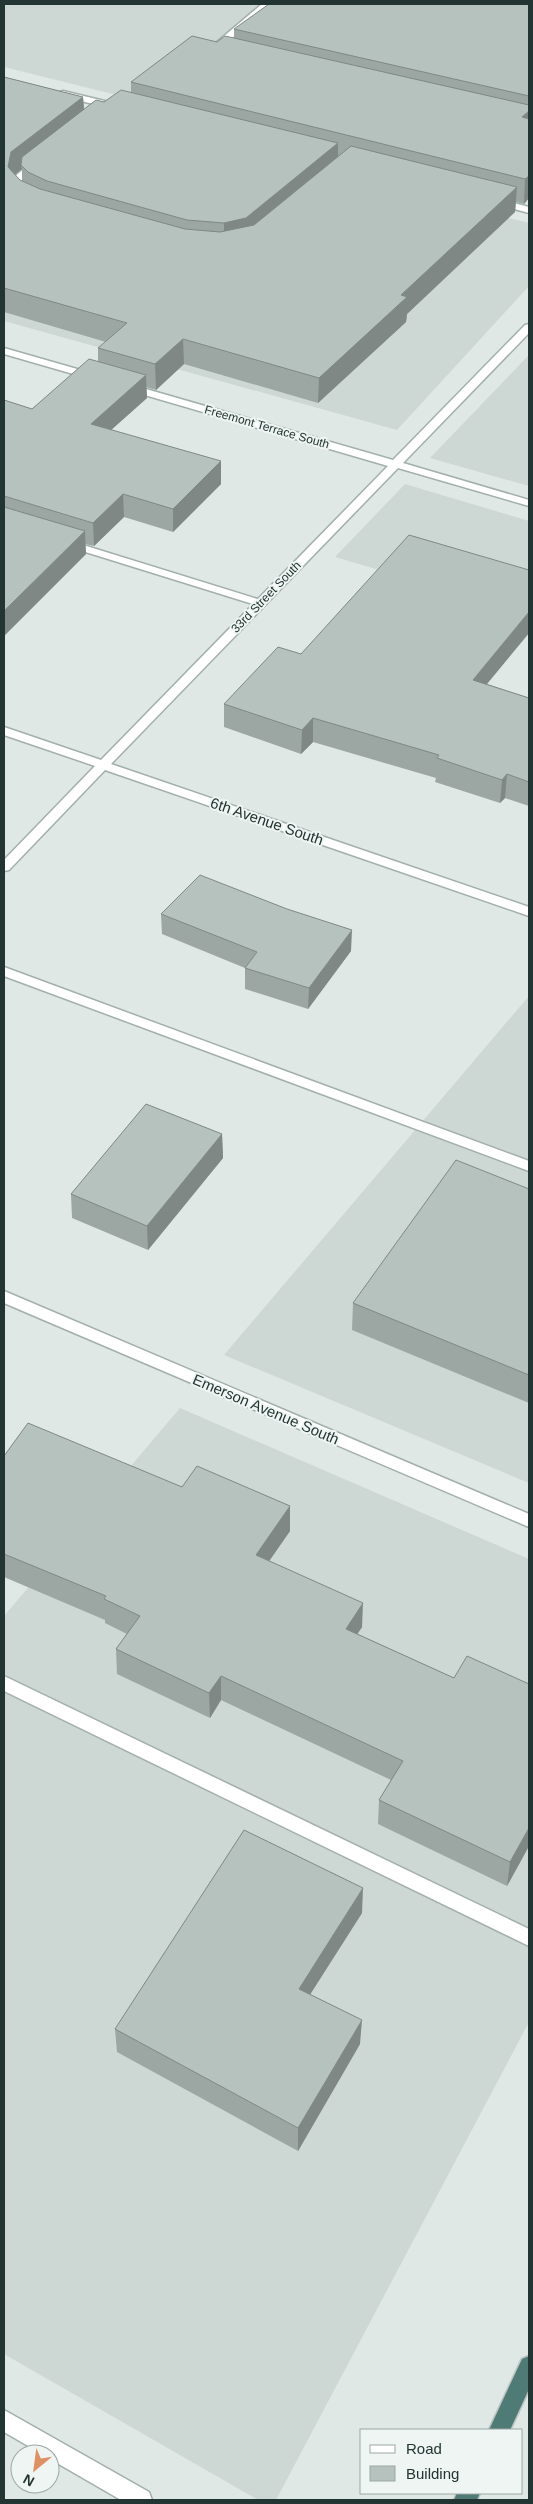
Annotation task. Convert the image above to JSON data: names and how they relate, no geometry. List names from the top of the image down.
{
  "streets": {
    "street": [
      "Freemont Terrace South",
      "33rd Street South",
      "6th Avenue South",
      "Emerson Avenue South"
    ]
  },
  "crossings": [
    ["Freemont Terrace South", "33rd Street South"],
    ["33rd Street South", "6th Avenue South"]
  ],
  "legend": ["Road", "Building"],
  "north": "bottom left"
}
